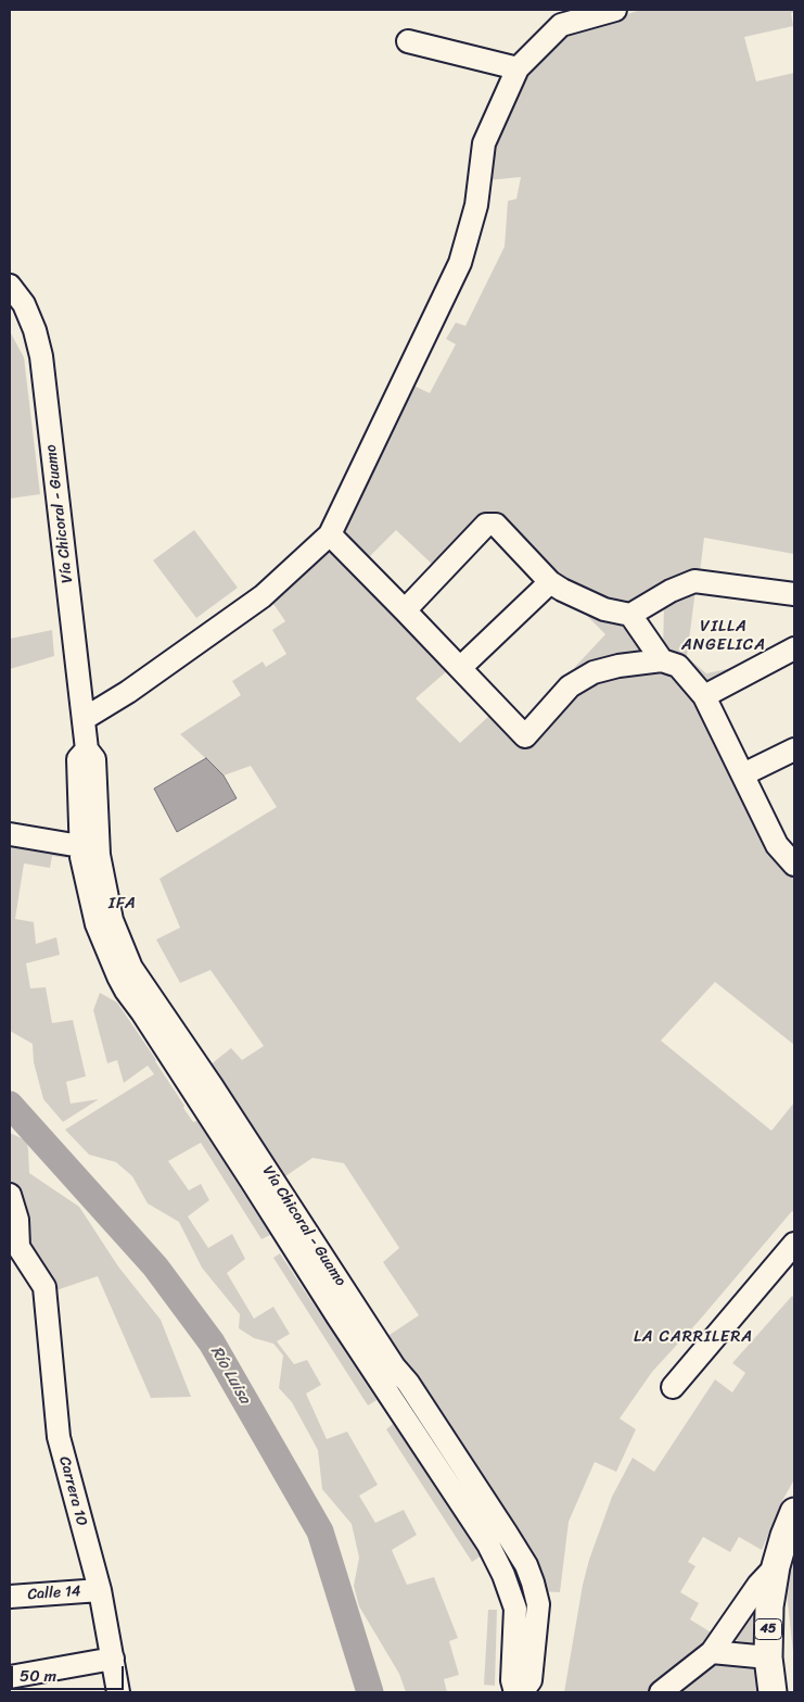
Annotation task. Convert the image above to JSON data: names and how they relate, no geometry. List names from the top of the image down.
{
  "streets": {
    "main road": ["45"],
    "street": ["Vía Chicoral - Guamo", "Carrera 10", "Calle 14"]
  },
  "crossings": [
    ["Carrera 10", "Calle 14"]
  ],
  "districts": ["VILLA ANGELICA", "IFA", "LA CARRILERA"],
  "water": ["Río Luisa"],
  "scale_bar": "50 m"
}
